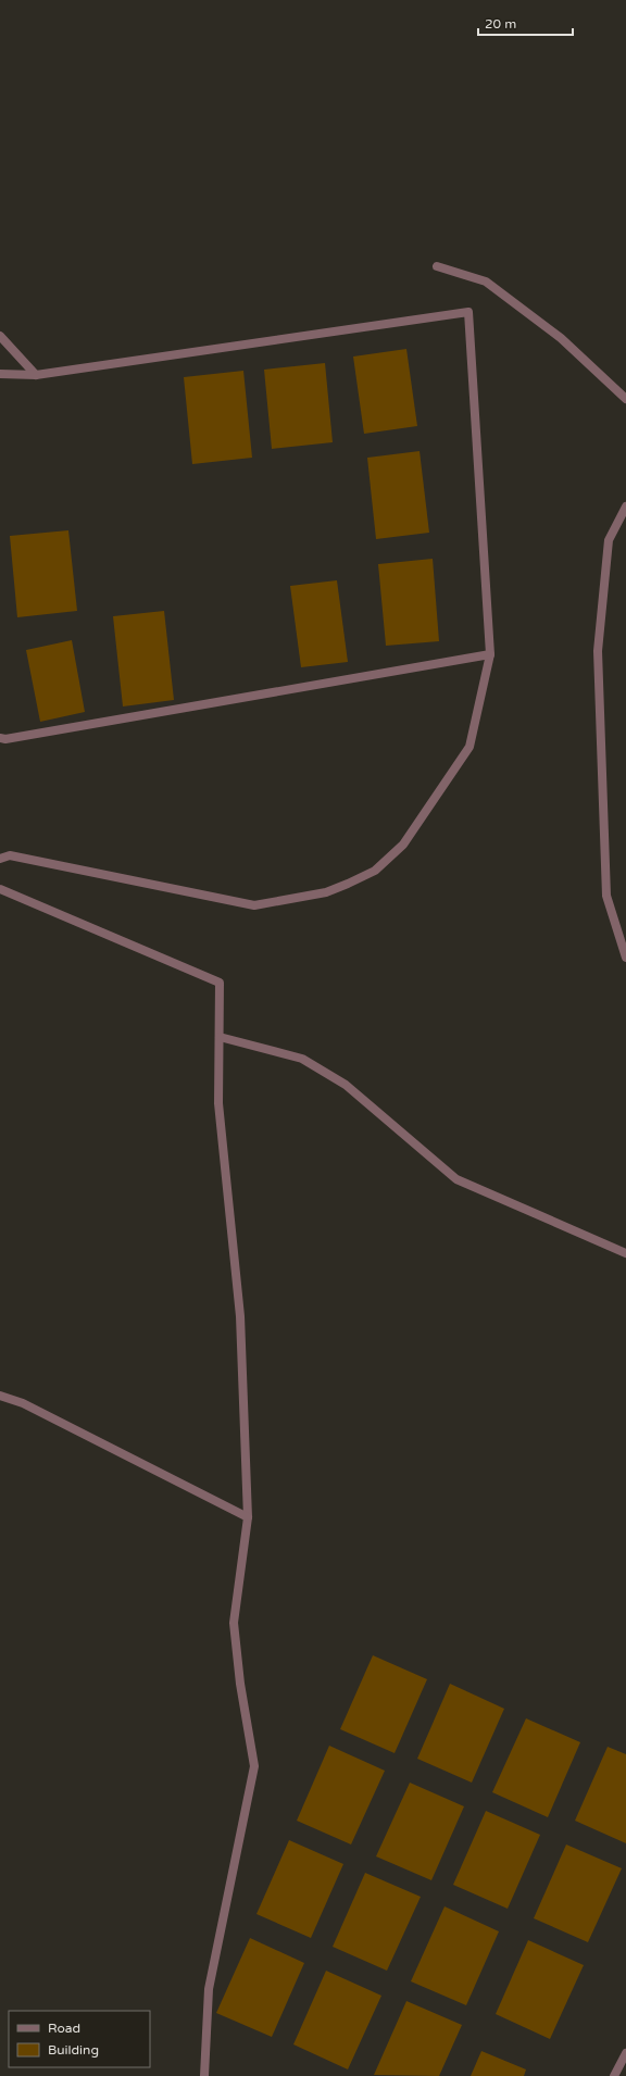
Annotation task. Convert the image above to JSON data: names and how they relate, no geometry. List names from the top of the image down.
{
  "legend": ["Road", "Building"],
  "scale_bar": "20 m"
}
